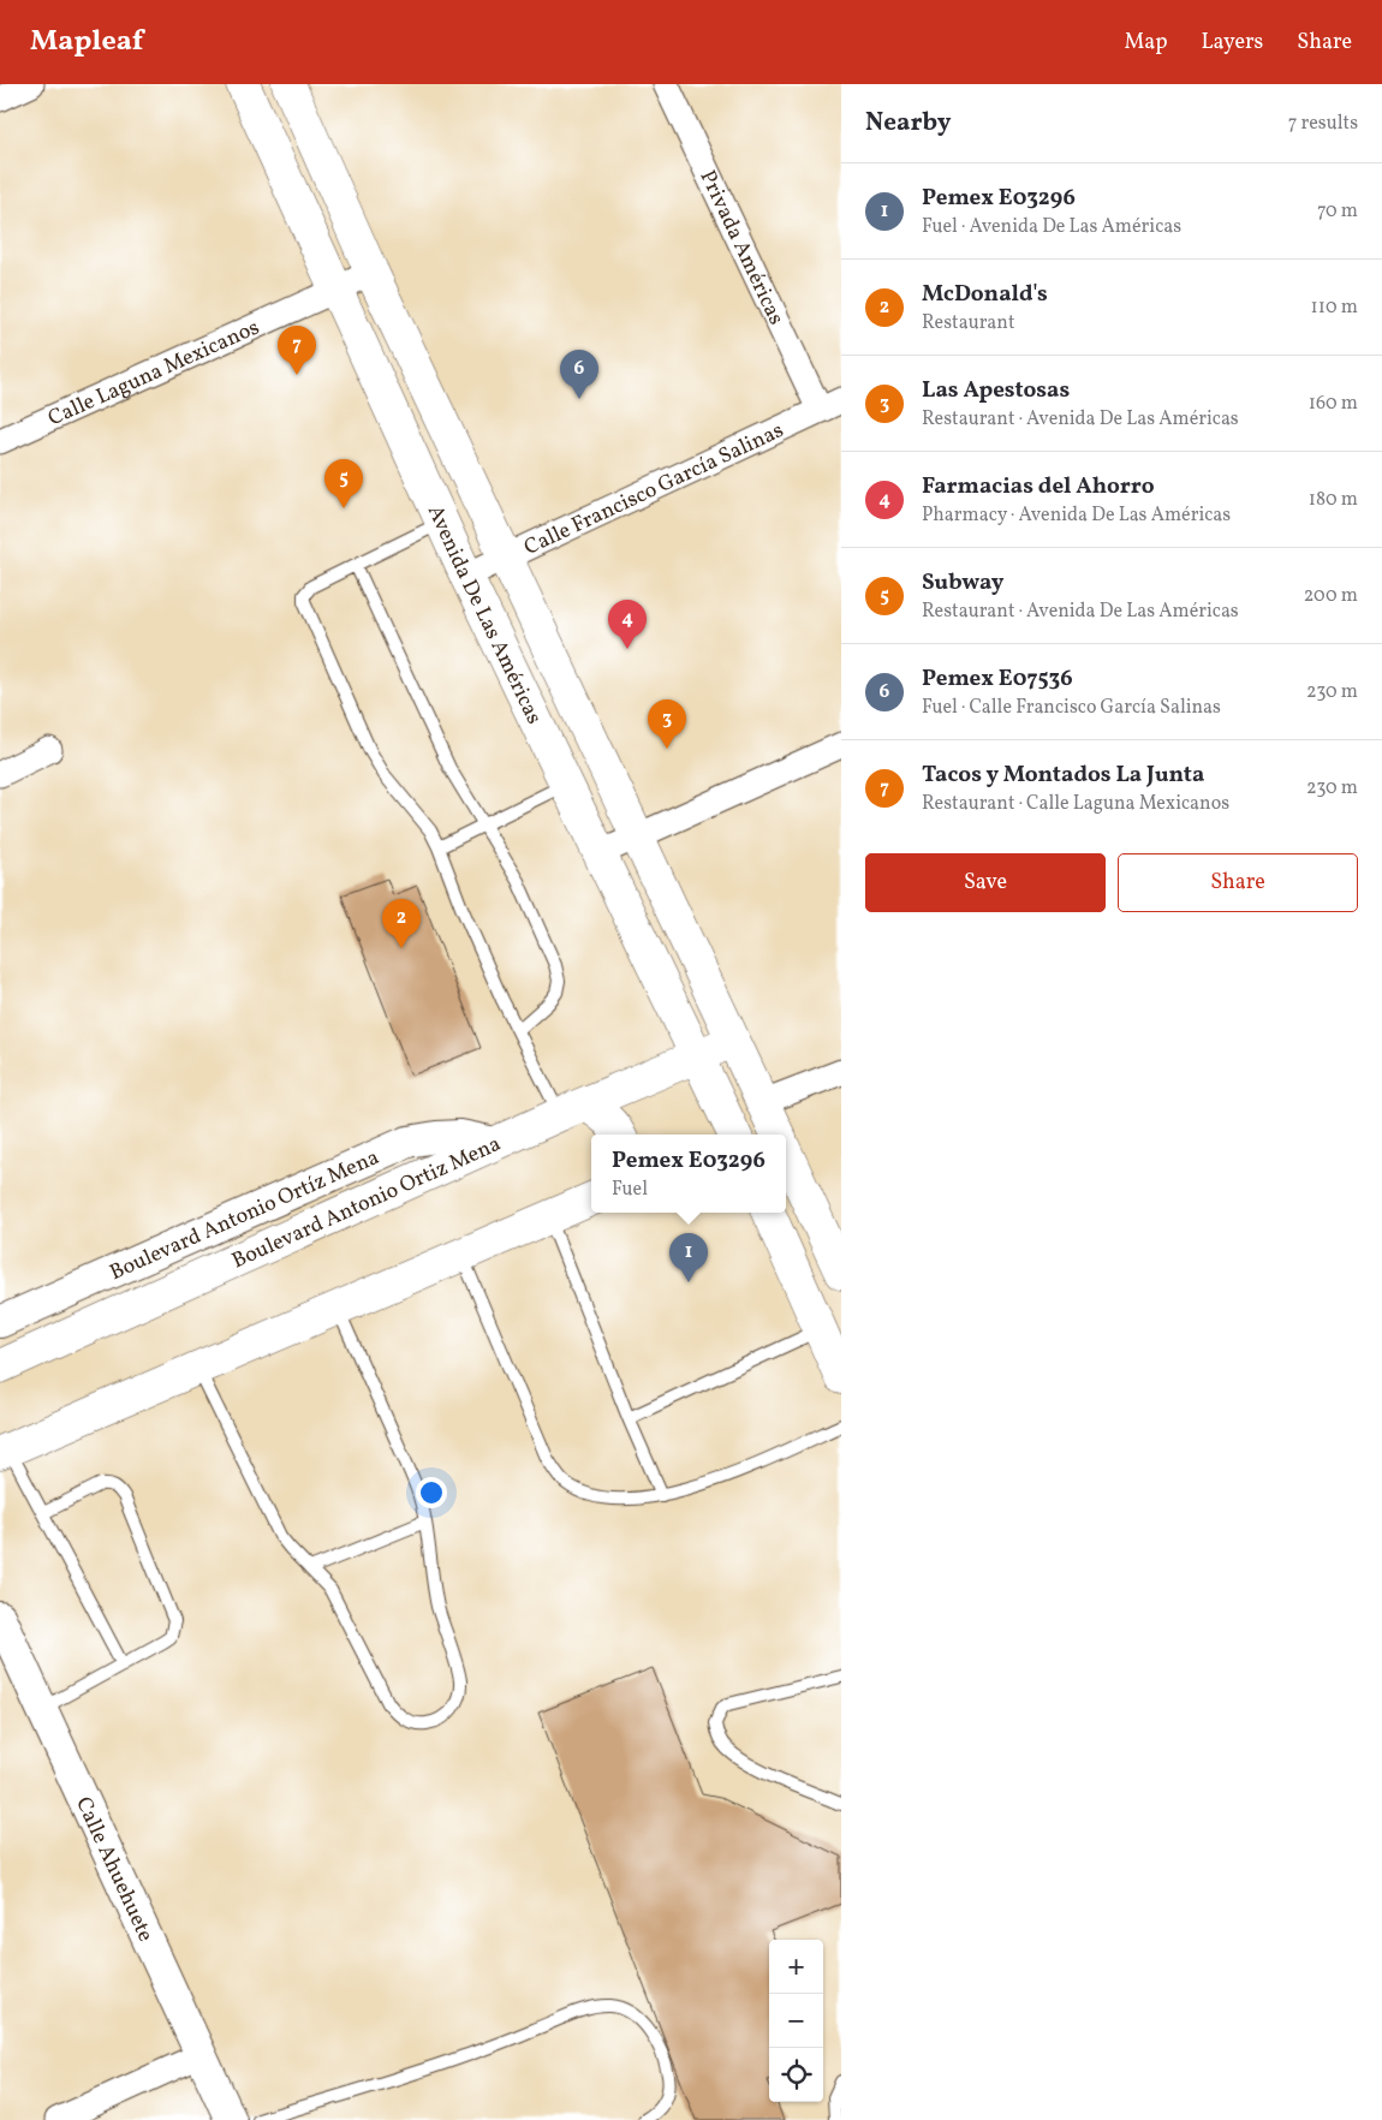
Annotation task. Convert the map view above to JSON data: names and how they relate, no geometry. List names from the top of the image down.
{
  "streets": {
    "main road": ["Avenida De Las Américas", "Boulevard Antonio Ortiz Mena"],
    "street": [
      "Privada Américas",
      "Calle Laguna Mexicanos",
      "Calle Francisco García Salinas",
      "Boulevard Antonio Ortíz Mena",
      "Calle Ahuehuete"
    ]
  },
  "crossings": [
    ["Privada Américas", "Calle Francisco García Salinas"],
    ["Calle Laguna Mexicanos", "Avenida De Las Américas"],
    ["Calle Francisco García Salinas", "Avenida De Las Américas"],
    ["Avenida De Las Américas", "Boulevard Antonio Ortiz Mena"],
    ["Boulevard Antonio Ortiz Mena", "Boulevard Antonio Ortíz Mena"]
  ],
  "page": {
    "header": "Mapleaf",
    "nav": ["Map", "Layers", "Share"],
    "heading": ["Nearby", "7 results"],
    "list": [
      {
        "mark": "1",
        "name": "Pemex E03296",
        "note": "Fuel · Avenida De Las Américas",
        "value": "70 m"
      },
      {
        "mark": "2",
        "name": "McDonald's",
        "note": "Restaurant",
        "value": "110 m"
      },
      {
        "mark": "3",
        "name": "Las Apestosas",
        "note": "Restaurant · Avenida De Las Américas",
        "value": "160 m"
      },
      {
        "mark": "4",
        "name": "Farmacias del Ahorro",
        "note": "Pharmacy · Avenida De Las Américas",
        "value": "180 m"
      },
      {
        "mark": "5",
        "name": "Subway",
        "note": "Restaurant · Avenida De Las Américas",
        "value": "200 m"
      },
      {
        "mark": "6",
        "name": "Pemex E07536",
        "note": "Fuel · Calle Francisco García Salinas",
        "value": "230 m"
      },
      {
        "mark": "7",
        "name": "Tacos y Montados La Junta",
        "note": "Restaurant · Calle Laguna Mexicanos",
        "value": "230 m"
      }
    ],
    "pins": [
      "7",
      "6",
      "5",
      "4",
      "3",
      "2",
      "1"
    ],
    "buttons": ["Save", "Share"],
    "popup": ["Pemex E03296", "Fuel"],
    "map_buttons": ["+", "−"]
  }
}
